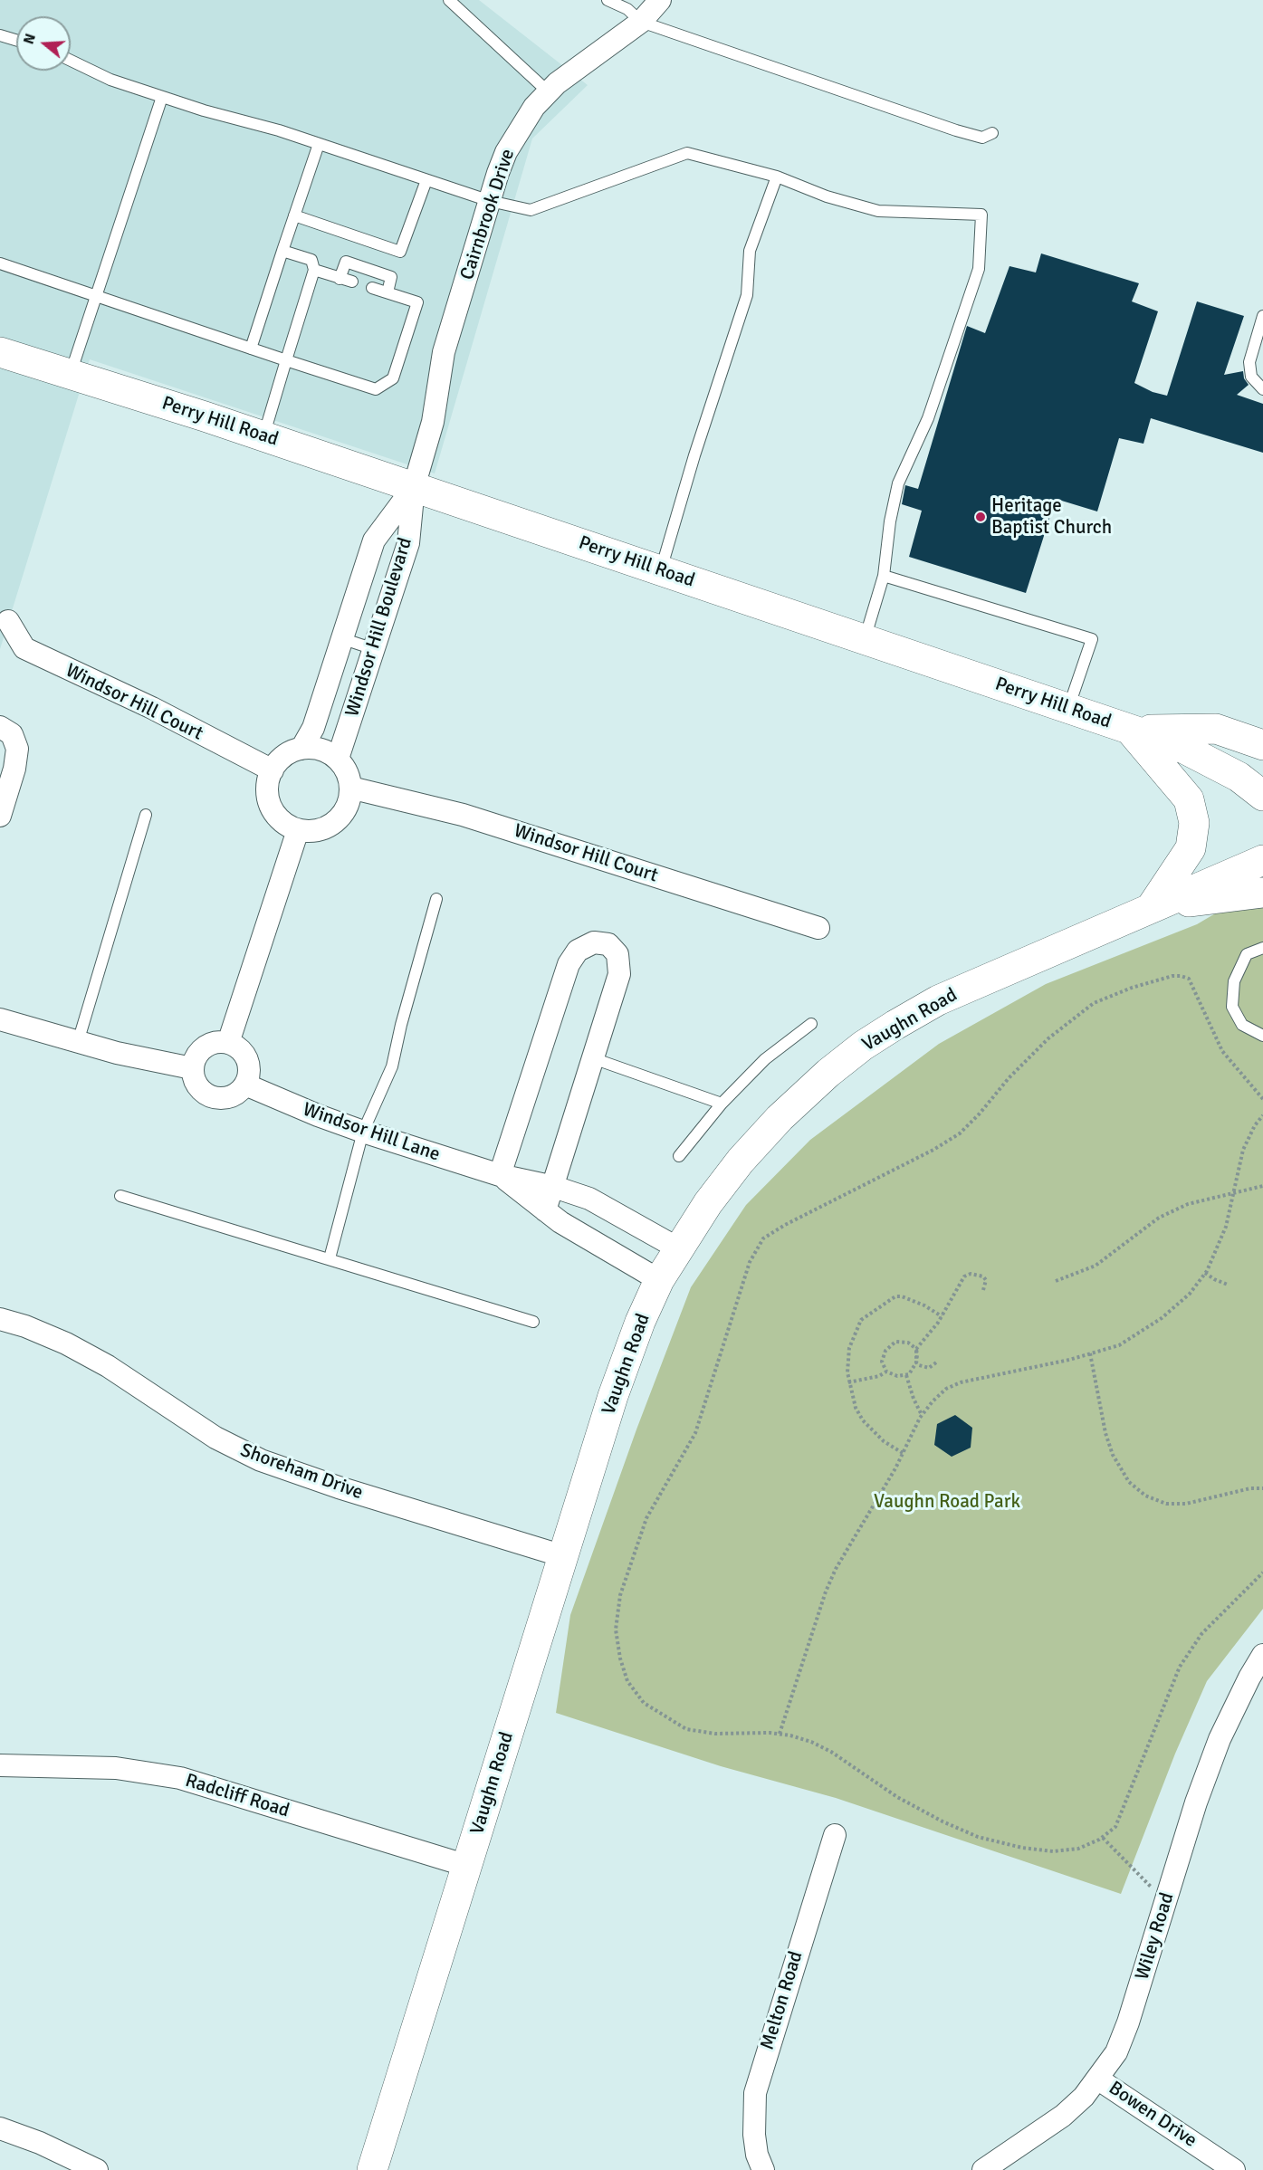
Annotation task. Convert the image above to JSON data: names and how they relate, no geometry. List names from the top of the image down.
{
  "streets": {
    "main road": ["Perry Hill Road", "Vaughn Road"],
    "street": [
      "Cairnbrook Drive",
      "Windsor Hill Boulevard",
      "Windsor Hill Court",
      "Windsor Hill Lane",
      "Shoreham Drive",
      "Radcliff Road",
      "Wiley Road",
      "Melton Road",
      "Bowen Drive"
    ]
  },
  "crossings": [
    ["Cairnbrook Drive", "Perry Hill Road"],
    ["Cairnbrook Drive", "Windsor Hill Boulevard"],
    ["Perry Hill Road", "Windsor Hill Boulevard"],
    ["Windsor Hill Boulevard", "Windsor Hill Court"],
    ["Vaughn Road", "Windsor Hill Lane"],
    ["Vaughn Road", "Shoreham Drive"],
    ["Vaughn Road", "Radcliff Road"],
    ["Wiley Road", "Bowen Drive"]
  ],
  "parks": ["Vaughn Road Park"],
  "places": ["Heritage Baptist Church"],
  "north": "left"
}
